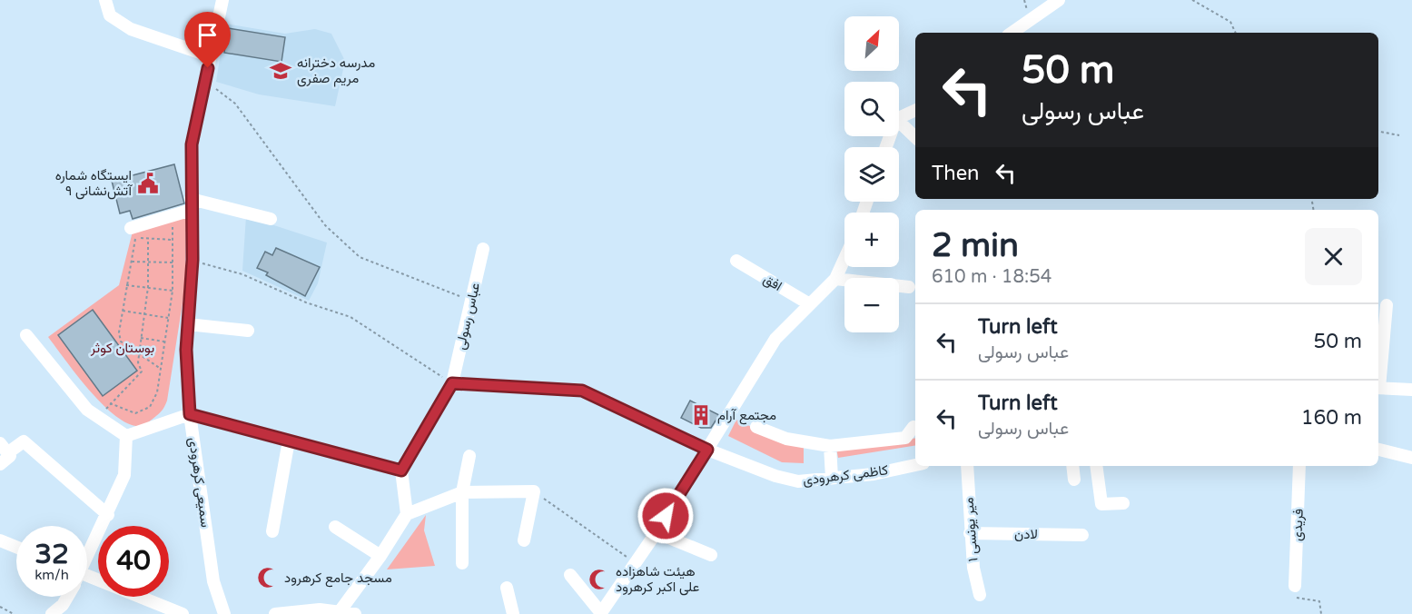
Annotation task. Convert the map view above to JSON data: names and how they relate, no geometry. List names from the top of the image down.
{
  "streets": {
    "street": [
      "افق",
      "عباس رسولی",
      "کاظمی کرهرودی",
      "سمیعی کرهرودی",
      "فریدی",
      "میر یونسی ۱",
      "لادن"
    ]
  },
  "crossings": [
    ["میر یونسی ۱", "لادن"]
  ],
  "parks": ["بوستان کوثر"],
  "places": {
    "school or university": ["مدرسه دخترانه مریم صفری"],
    "public building": ["ایستگاه شماره ۹ آتش‌نشانی"],
    "building": ["مجتمع آرام"],
    "mosque": ["مسجد جامع کرهرود", "هیئت شاهزاده علی اکبر کرهرود"]
  },
  "north": "top right",
  "page": {
    "map_buttons": ["+", "−"],
    "turn": ["50 m", "عباس رسولی"],
    "then": "Then",
    "heading": ["2 min", "610 m · 18:54"],
    "list": [
      {
        "name": "Turn left",
        "note": "عباس رسولی",
        "value": "50 m"
      },
      {
        "name": "Turn left",
        "note": "عباس رسولی",
        "value": "160 m"
      }
    ],
    "speed": "32 km/h",
    "limit": "40"
  }
}
